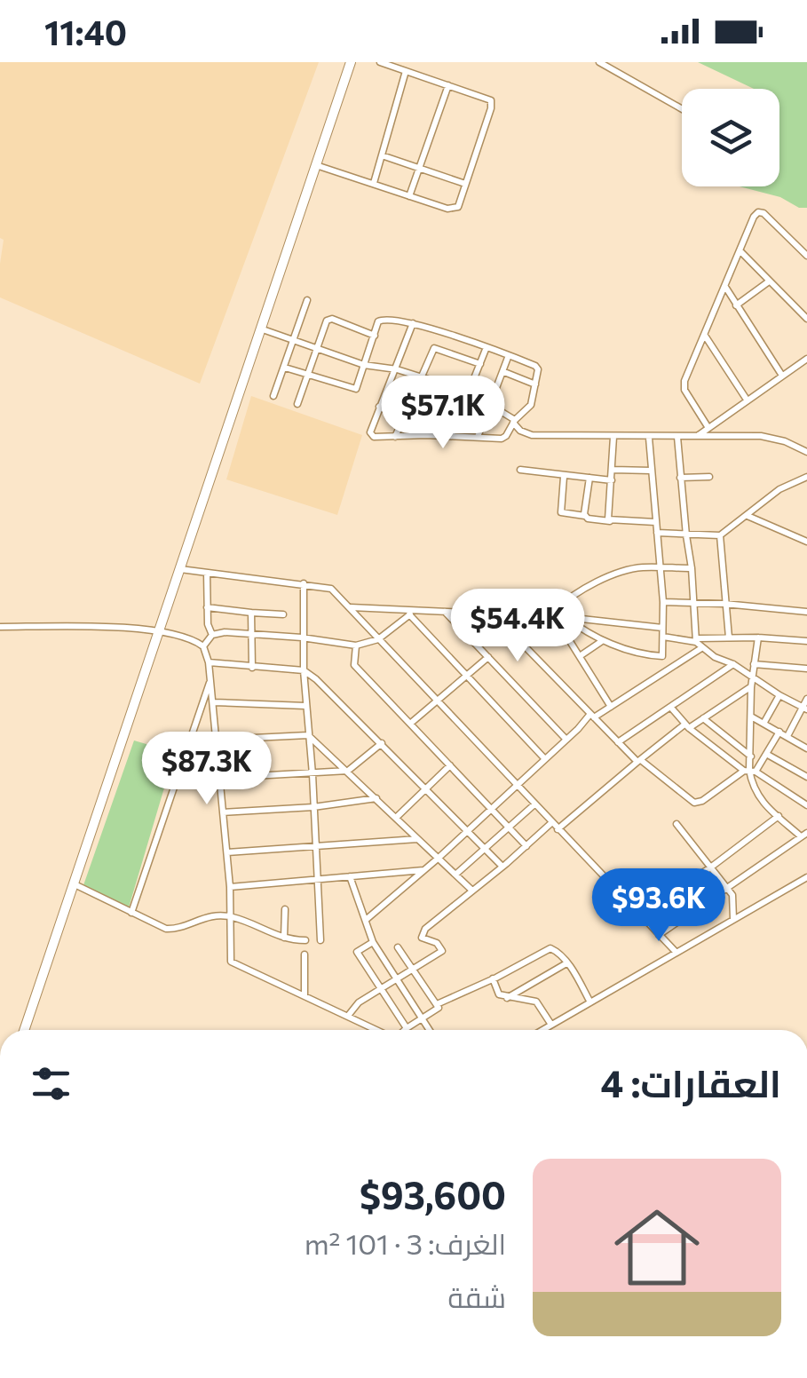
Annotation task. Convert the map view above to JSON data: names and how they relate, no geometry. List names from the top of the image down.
{
  "page": {
    "status": "11:40",
    "price": [
      "$57.1K",
      "$54.4K",
      "$87.3K",
      "$93.6K"
    ],
    "heading": "العقارات: 4",
    "list": [
      {
        "name": "$93,600",
        "note": "الغرف: 3 · 101 m² · شقة"
      }
    ]
  }
}
